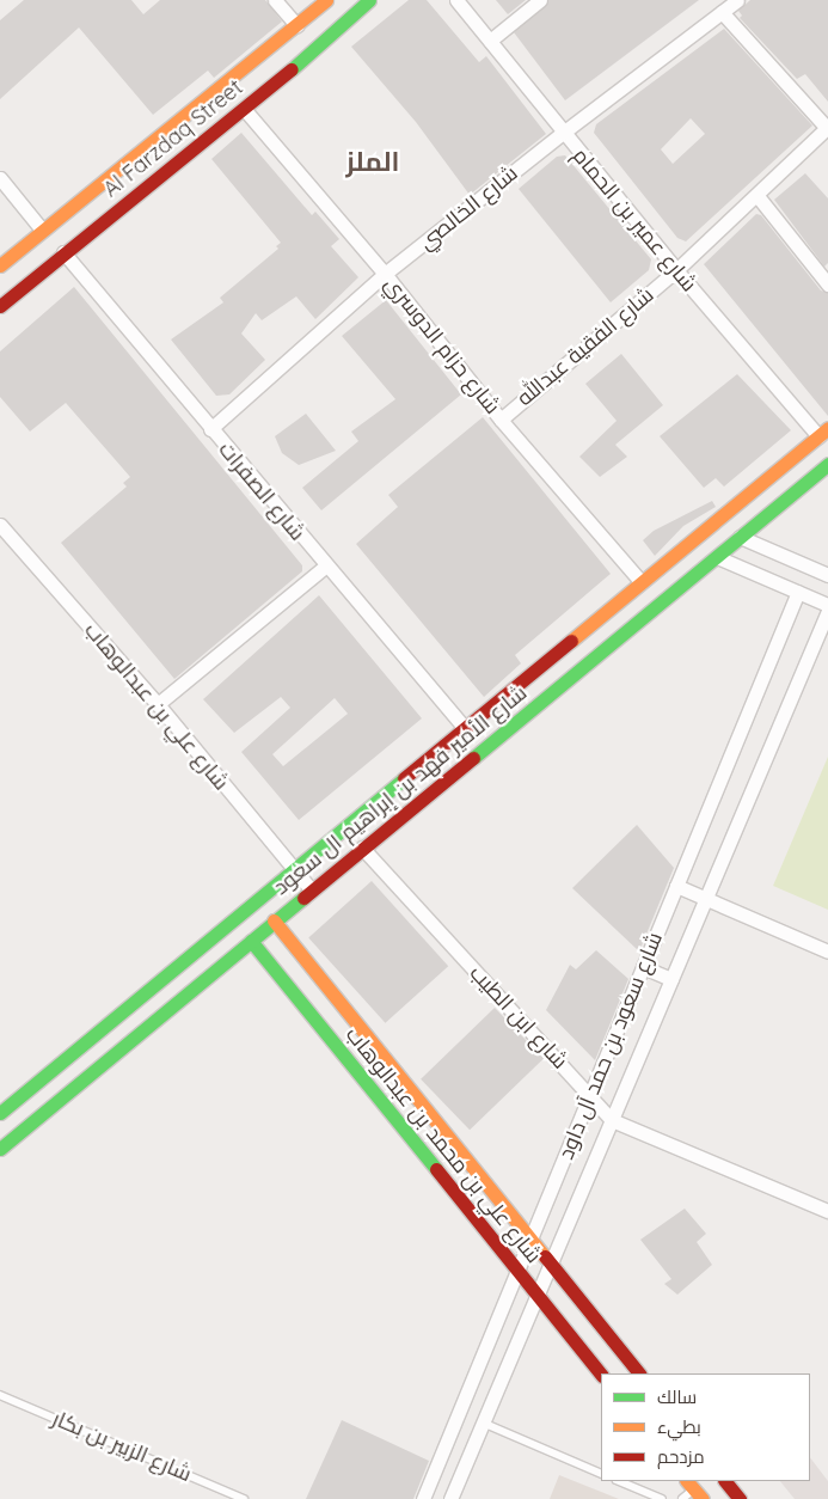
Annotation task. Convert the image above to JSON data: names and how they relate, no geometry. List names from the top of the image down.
{
  "streets": {
    "main road": ["Al Farzdaq Street", "شارع الأمير فهد بن إبراهيم ال سعود", "شارع علي بن محمد بن عبدالوهاب"],
    "street": [
      "شارع الخالصي",
      "شارع عمير بن الحمام",
      "شارع حزام الدوسري",
      "شارع الفقية عبدالله",
      "شارع الصفرات",
      "شارع علي بن عبدالوهاب",
      "شارع ابن الطيب",
      "شارع سعود بن حمد آل داود"
    ],
    "lane": ["شارع الزبير بن بكار"]
  },
  "crossings": [
    ["Al Farzdaq Street", "شارع حزام الدوسري"],
    ["Al Farzdaq Street", "شارع الصفرات"],
    ["شارع الخالصي", "شارع عمير بن الحمام"],
    ["شارع الخالصي", "شارع حزام الدوسري"],
    ["شارع الخالصي", "شارع الصفرات"],
    ["شارع عمير بن الحمام", "شارع الفقية عبدالله"],
    ["شارع عمير بن الحمام", "شارع الأمير فهد بن إبراهيم ال سعود"],
    ["شارع حزام الدوسري", "شارع الفقية عبدالله"],
    ["شارع حزام الدوسري", "شارع الأمير فهد بن إبراهيم ال سعود"],
    ["شارع الصفرات", "شارع الأمير فهد بن إبراهيم ال سعود"],
    ["شارع علي بن عبدالوهاب", "شارع الأمير فهد بن إبراهيم ال سعود"],
    ["شارع الأمير فهد بن إبراهيم ال سعود", "شارع ابن الطيب"],
    ["شارع الأمير فهد بن إبراهيم ال سعود", "شارع علي بن محمد بن عبدالوهاب"],
    ["شارع ابن الطيب", "شارع سعود بن حمد آل داود"],
    ["شارع سعود بن حمد آل داود", "شارع علي بن محمد بن عبدالوهاب"]
  ],
  "districts": ["الملز"],
  "legend": ["سالك", "بطيء", "مزدحم"]
}
